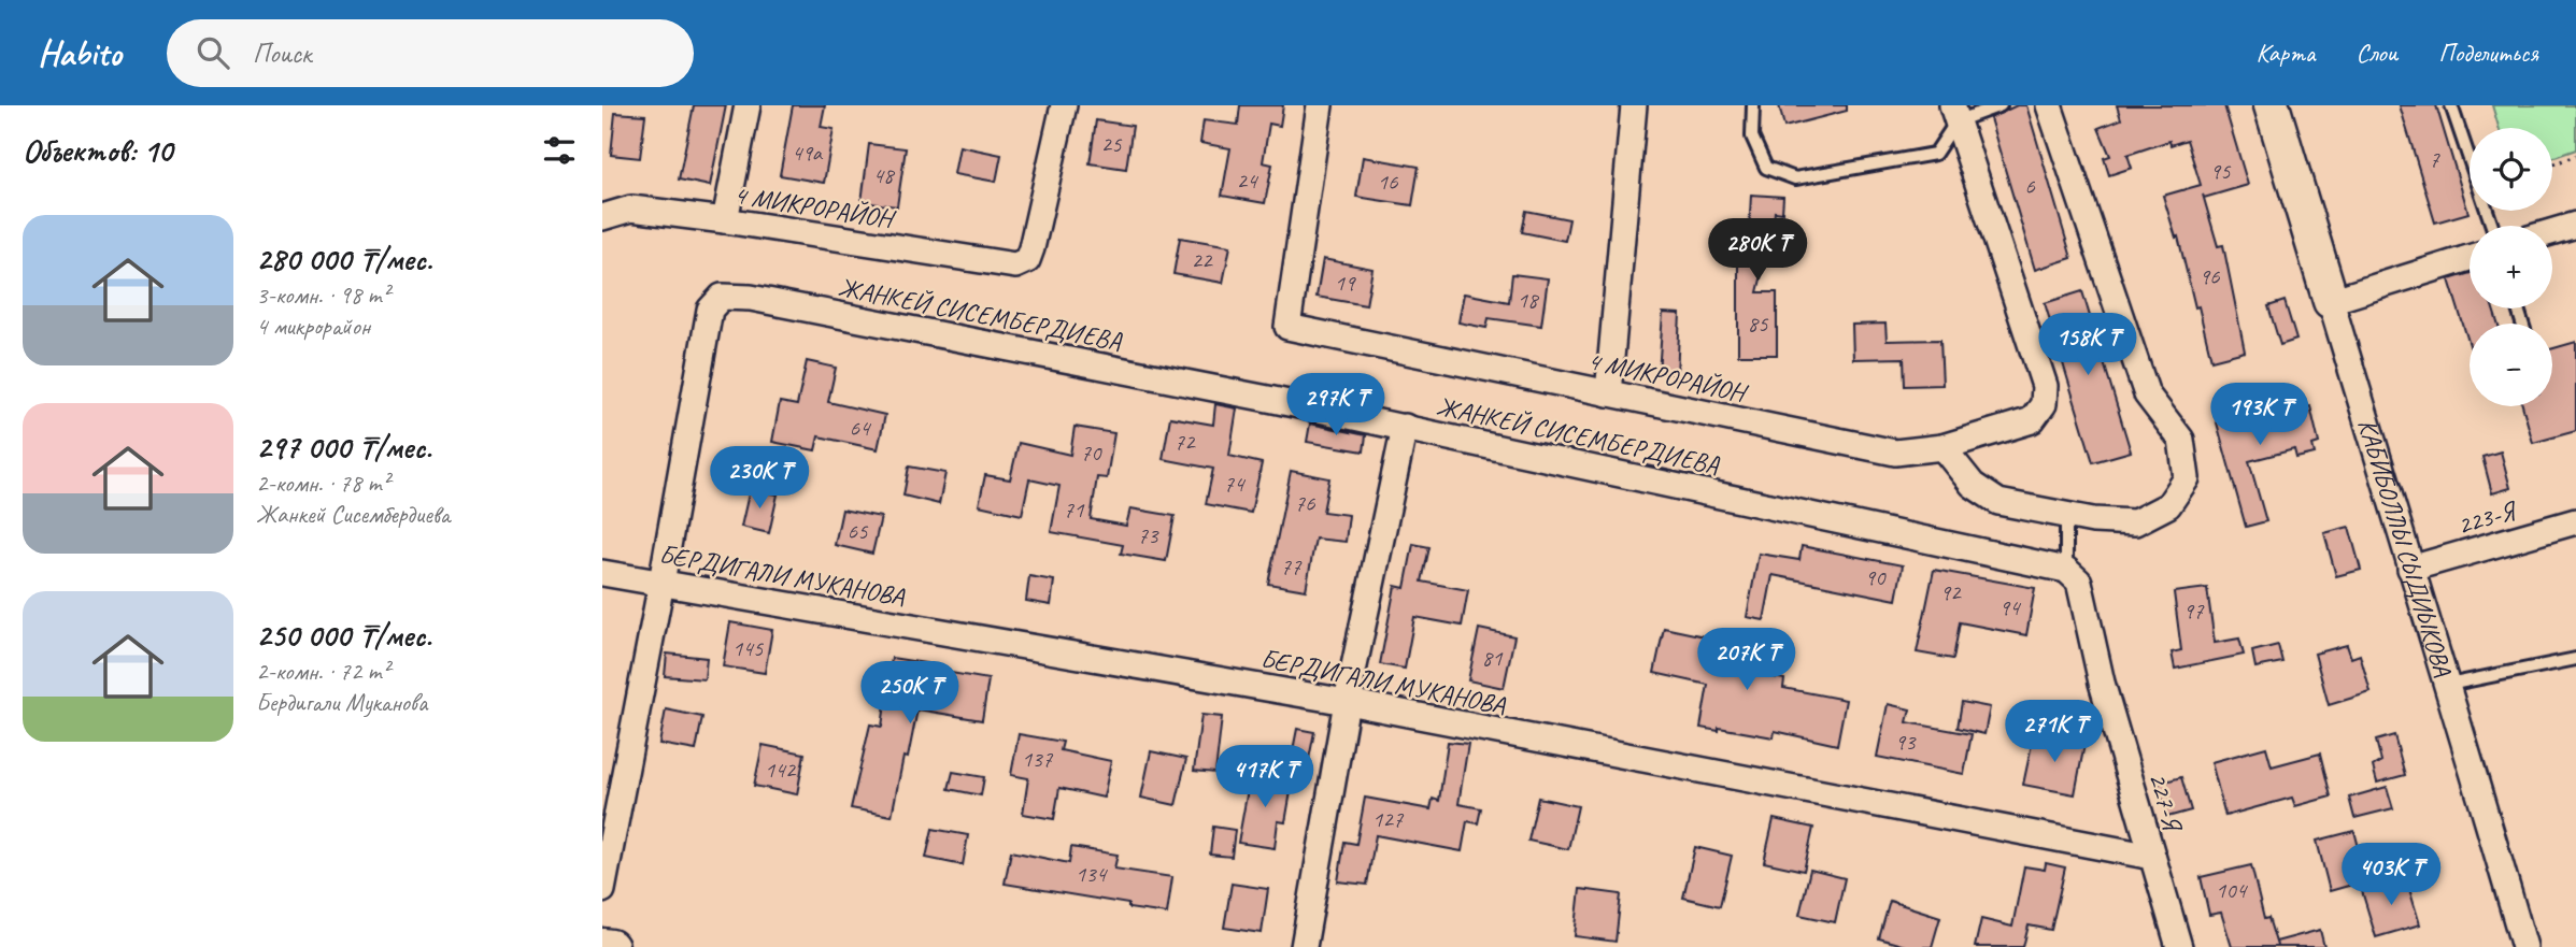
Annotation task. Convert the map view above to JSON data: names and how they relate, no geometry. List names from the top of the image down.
{
  "streets": {
    "street": [
      "4 МИКРОРАЙОН",
      "ЖАНКЕЙ СИСЕМБЕРДИЕВА",
      "223-Я",
      "КАБИБОЛЛЫ СЫДИЫКОВА",
      "БЕРДИГАЛИ МУКАНОВА",
      "227-Я"
    ]
  },
  "crossings": [
    ["ЖАНКЕЙ СИСЕМБЕРДИЕВА", "БЕРДИГАЛИ МУКАНОВА"],
    ["ЖАНКЕЙ СИСЕМБЕРДИЕВА", "227-Я"],
    ["223-Я", "КАБИБОЛЛЫ СЫДИЫКОВА"],
    ["БЕРДИГАЛИ МУКАНОВА", "227-Я"]
  ],
  "house_numbers": [
    "25",
    "49а",
    "7",
    "95",
    "48",
    "24",
    "16",
    "6",
    "22",
    "96",
    "19",
    "18",
    "85",
    "64",
    "72",
    "70",
    "74",
    "76",
    "71",
    "65",
    "73",
    "77",
    "90",
    "92",
    "94",
    "97",
    "145",
    "81",
    "93",
    "137",
    "142",
    "127",
    "134",
    "104"
  ],
  "page": {
    "header": "Habito",
    "search": "Поиск",
    "nav": ["Карта", "Слои", "Поделиться"],
    "heading": "Объектов: 10",
    "map_buttons": ["+", "−"],
    "list": [
      {
        "name": "280 000 ₸/мес.",
        "note": "3-комн. · 98 m² · 4 микрорайон"
      },
      {
        "name": "297 000 ₸/мес.",
        "note": "2-комн. · 78 m² · Жанкей Сисембердиева"
      },
      {
        "name": "250 000 ₸/мес.",
        "note": "2-комн. · 72 m² · Бердигали Муканова"
      }
    ],
    "price": [
      "280K ₸",
      "158K ₸",
      "297K ₸",
      "193K ₸",
      "230K ₸",
      "207K ₸",
      "250K ₸",
      "271K ₸",
      "417K ₸",
      "403K ₸"
    ]
  }
}
